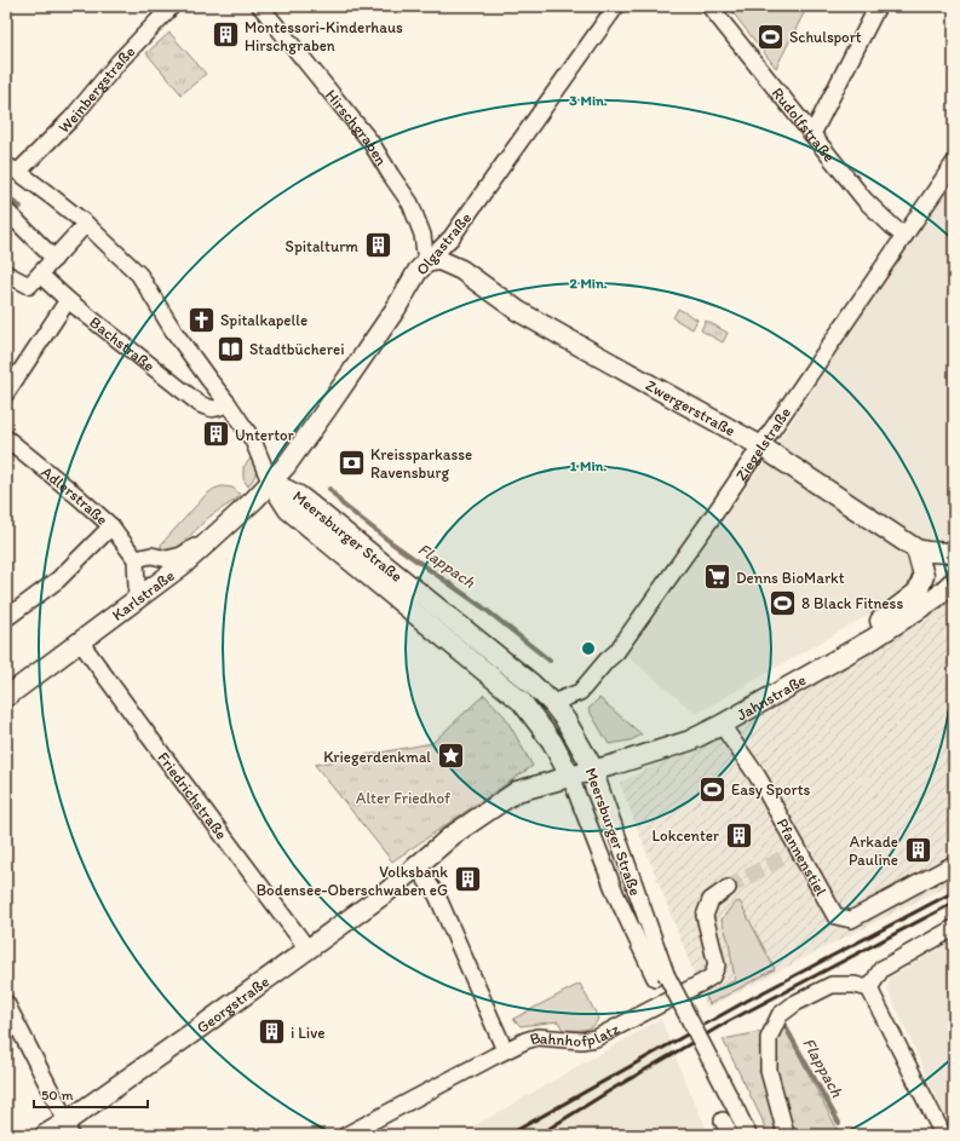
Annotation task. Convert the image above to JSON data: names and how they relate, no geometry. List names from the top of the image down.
{
  "streets": {
    "main road": [
      "Olgastraße",
      "Zwergerstraße",
      "Meersburger Straße",
      "Karlstraße",
      "Jahnstraße",
      "Georgstraße"
    ],
    "street": [
      "Weinbergstraße",
      "Rudolfstraße",
      "Hirschgraben",
      "Bachstraße",
      "Ziegelstraße",
      "Adlerstraße",
      "Friedrichstraße",
      "Pfannenstiel",
      "Bahnhofplatz"
    ]
  },
  "crossings": [
    ["Rudolfstraße", "Ziegelstraße"],
    ["Hirschgraben", "Olgastraße"],
    ["Hirschgraben", "Zwergerstraße"],
    ["Olgastraße", "Zwergerstraße"],
    ["Olgastraße", "Meersburger Straße"],
    ["Olgastraße", "Karlstraße"],
    ["Zwergerstraße", "Ziegelstraße"],
    ["Ziegelstraße", "Meersburger Straße"],
    ["Meersburger Straße", "Karlstraße"],
    ["Meersburger Straße", "Jahnstraße"],
    ["Meersburger Straße", "Georgstraße"],
    ["Karlstraße", "Friedrichstraße"],
    ["Jahnstraße", "Pfannenstiel"],
    ["Jahnstraße", "Georgstraße"],
    ["Friedrichstraße", "Georgstraße"]
  ],
  "water": ["Flappach"],
  "parks": ["Alter Friedhof"],
  "places": {
    "building": [
      "Montessori-Kinderhaus Hirschgraben",
      "Spitalturm",
      "Untertor",
      "Lokcenter",
      "Arkade Pauline",
      "Volksbank Bodensee-Oberschwaben eG",
      "i Live"
    ],
    "sports": ["Schulsport", "8 Black Fitness", "Easy Sports"],
    "church": ["Spitalkapelle"],
    "library": ["Stadtbücherei"],
    "bank": ["Kreissparkasse Ravensburg"],
    "supermarket": ["Denns BioMarkt"],
    "place": ["Kriegerdenkmal"]
  },
  "scale_bar": "50 m",
  "rings": ["3 Min.", "2 Min.", "1 Min."]
}
